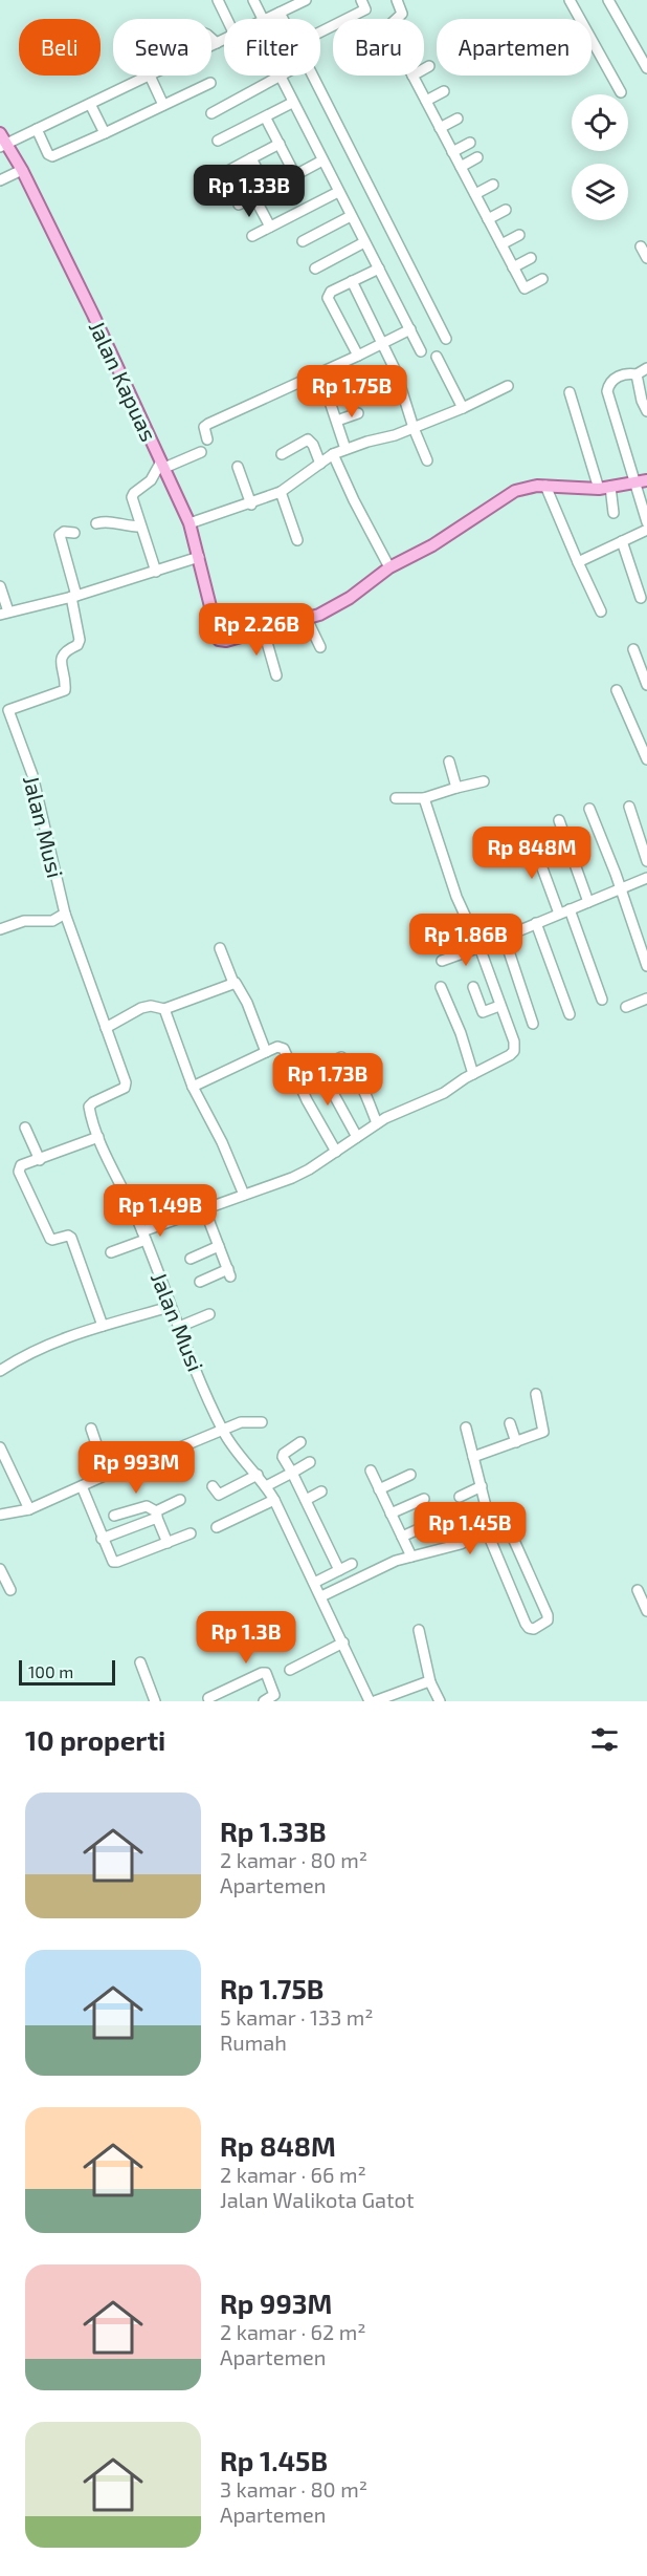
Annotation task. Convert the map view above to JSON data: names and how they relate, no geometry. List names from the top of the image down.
{
  "streets": {
    "main road": ["Jalan Kapuas"],
    "street": ["Jalan Musi"]
  },
  "scale_bar": "100 m",
  "page": {
    "chip": [
      "Beli",
      "Sewa",
      "Filter",
      "Baru",
      "Apartemen"
    ],
    "price": [
      "Rp 1.33B",
      "Rp 1.75B",
      "Rp 2.26B",
      "Rp 848M",
      "Rp 1.86B",
      "Rp 1.73B",
      "Rp 1.49B",
      "Rp 993M",
      "Rp 1.45B",
      "Rp 1.3B"
    ],
    "scale": "100 m",
    "heading": "10 properti",
    "list": [
      {
        "name": "Rp 1.33B",
        "note": "2 kamar · 80 m² · Apartemen"
      },
      {
        "name": "Rp 1.75B",
        "note": "5 kamar · 133 m² · Rumah"
      },
      {
        "name": "Rp 848M",
        "note": "2 kamar · 66 m² · Jalan Walikota Gatot"
      },
      {
        "name": "Rp 993M",
        "note": "2 kamar · 62 m² · Apartemen"
      },
      {
        "name": "Rp 1.45B",
        "note": "3 kamar · 80 m² · Apartemen"
      }
    ]
  }
}
